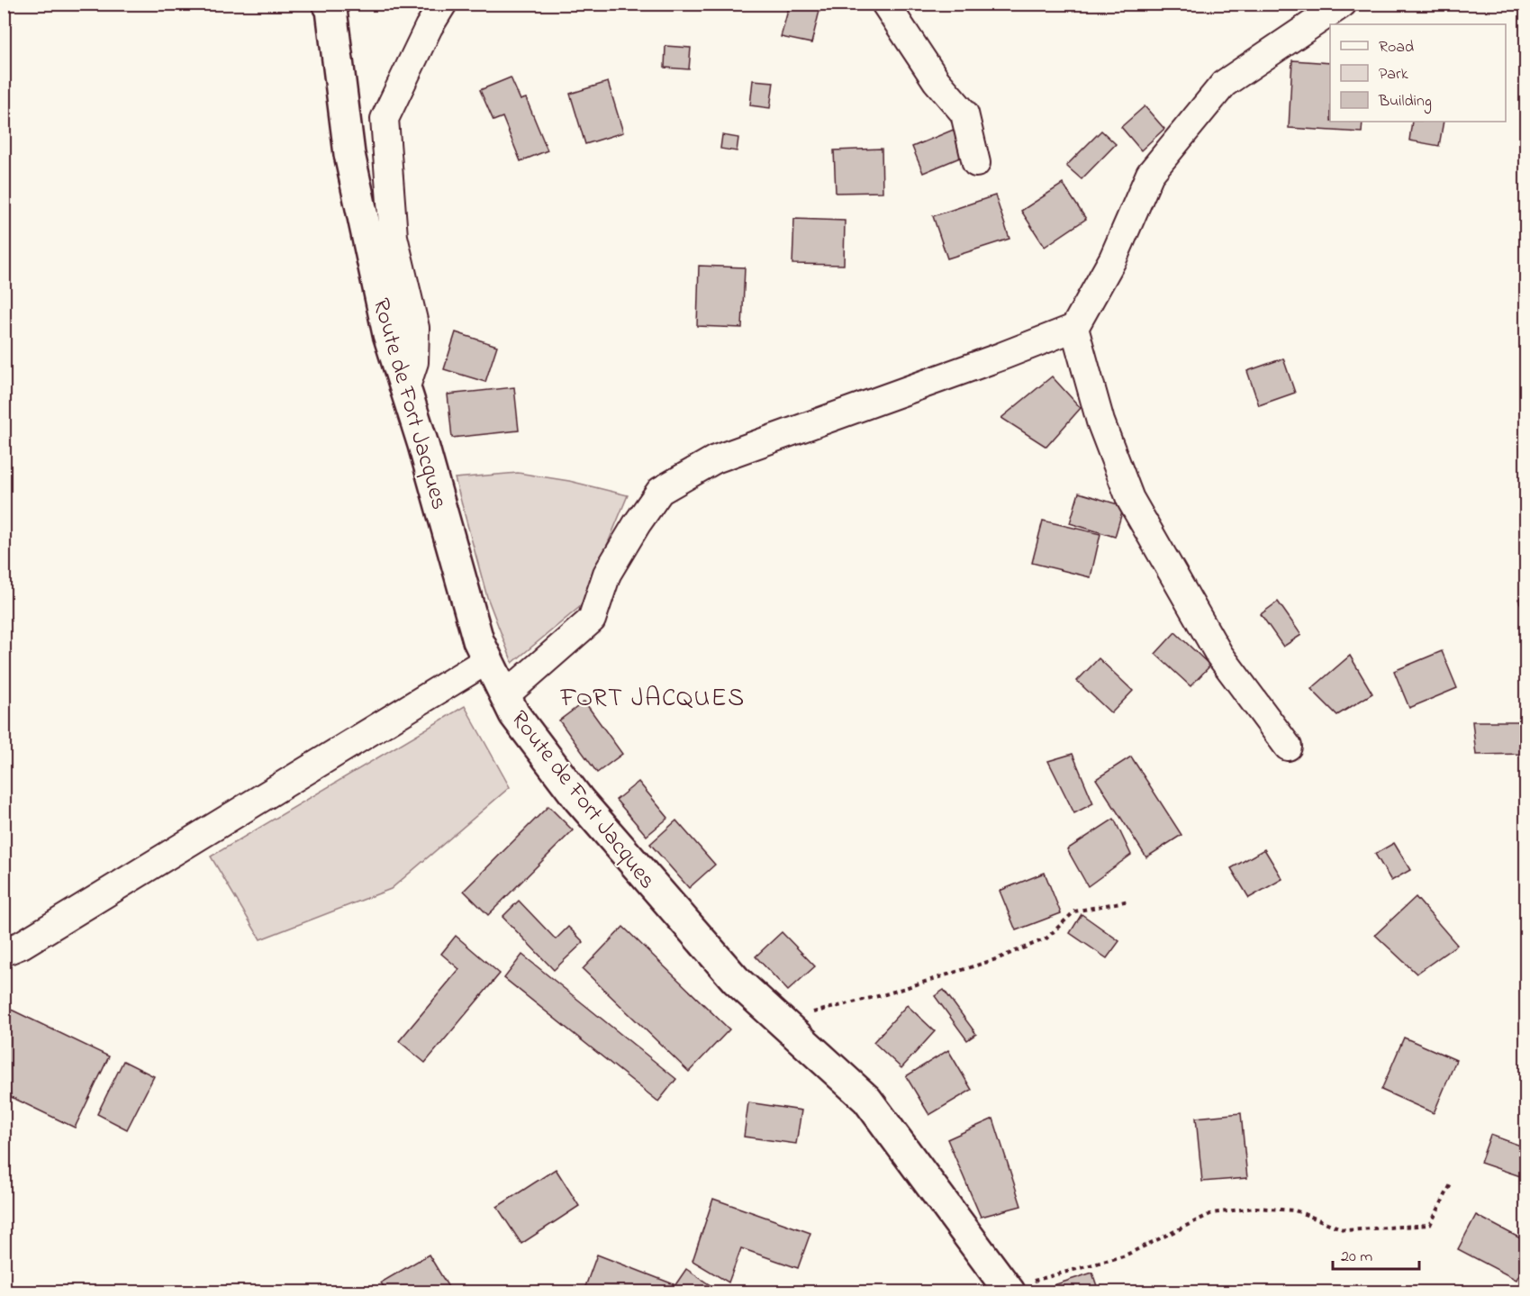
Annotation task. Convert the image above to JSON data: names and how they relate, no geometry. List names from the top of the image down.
{
  "streets": {
    "street": ["Route de Fort Jacques"]
  },
  "districts": ["FORT JACQUES"],
  "legend": ["Road", "Park", "Building"],
  "scale_bar": "20 m"
}
